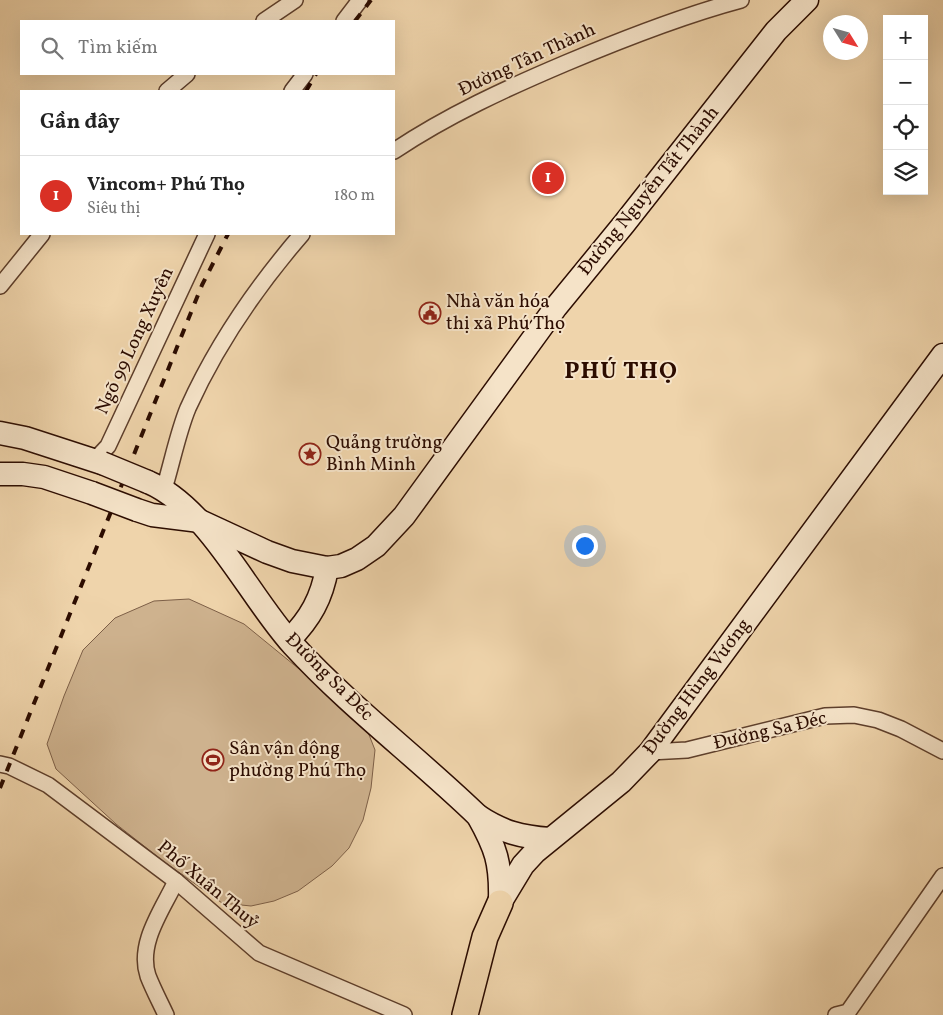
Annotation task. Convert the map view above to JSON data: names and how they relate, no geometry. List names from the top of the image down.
{
  "streets": {
    "main road": ["Đường Nguyễn Tất Thành", "Đường Sa Đéc", "Đường Hùng Vương"],
    "street": ["Đường Tân Thành", "Ngõ 99 Long Xuyên", "Phố Xuân Thuỷ"]
  },
  "crossings": [
    ["Đường Nguyễn Tất Thành", "Đường Sa Đéc"],
    ["Đường Sa Đéc", "Đường Hùng Vương"]
  ],
  "districts": ["PHÚ THỌ"],
  "places": {
    "public building": ["Nhà văn hóa thị xã Phú Thọ"],
    "place": ["Quảng trường Bình Minh"],
    "sports": ["Sân vận động phường Phú Thọ"]
  },
  "north": "bottom right",
  "page": {
    "map_buttons": ["+", "−"],
    "search": "Tìm kiếm",
    "heading": "Gần đây",
    "list": [
      {
        "mark": "1",
        "name": "Vincom+ Phú Thọ",
        "note": "Siêu thị",
        "value": "180 m"
      }
    ],
    "pins": "1"
  }
}
